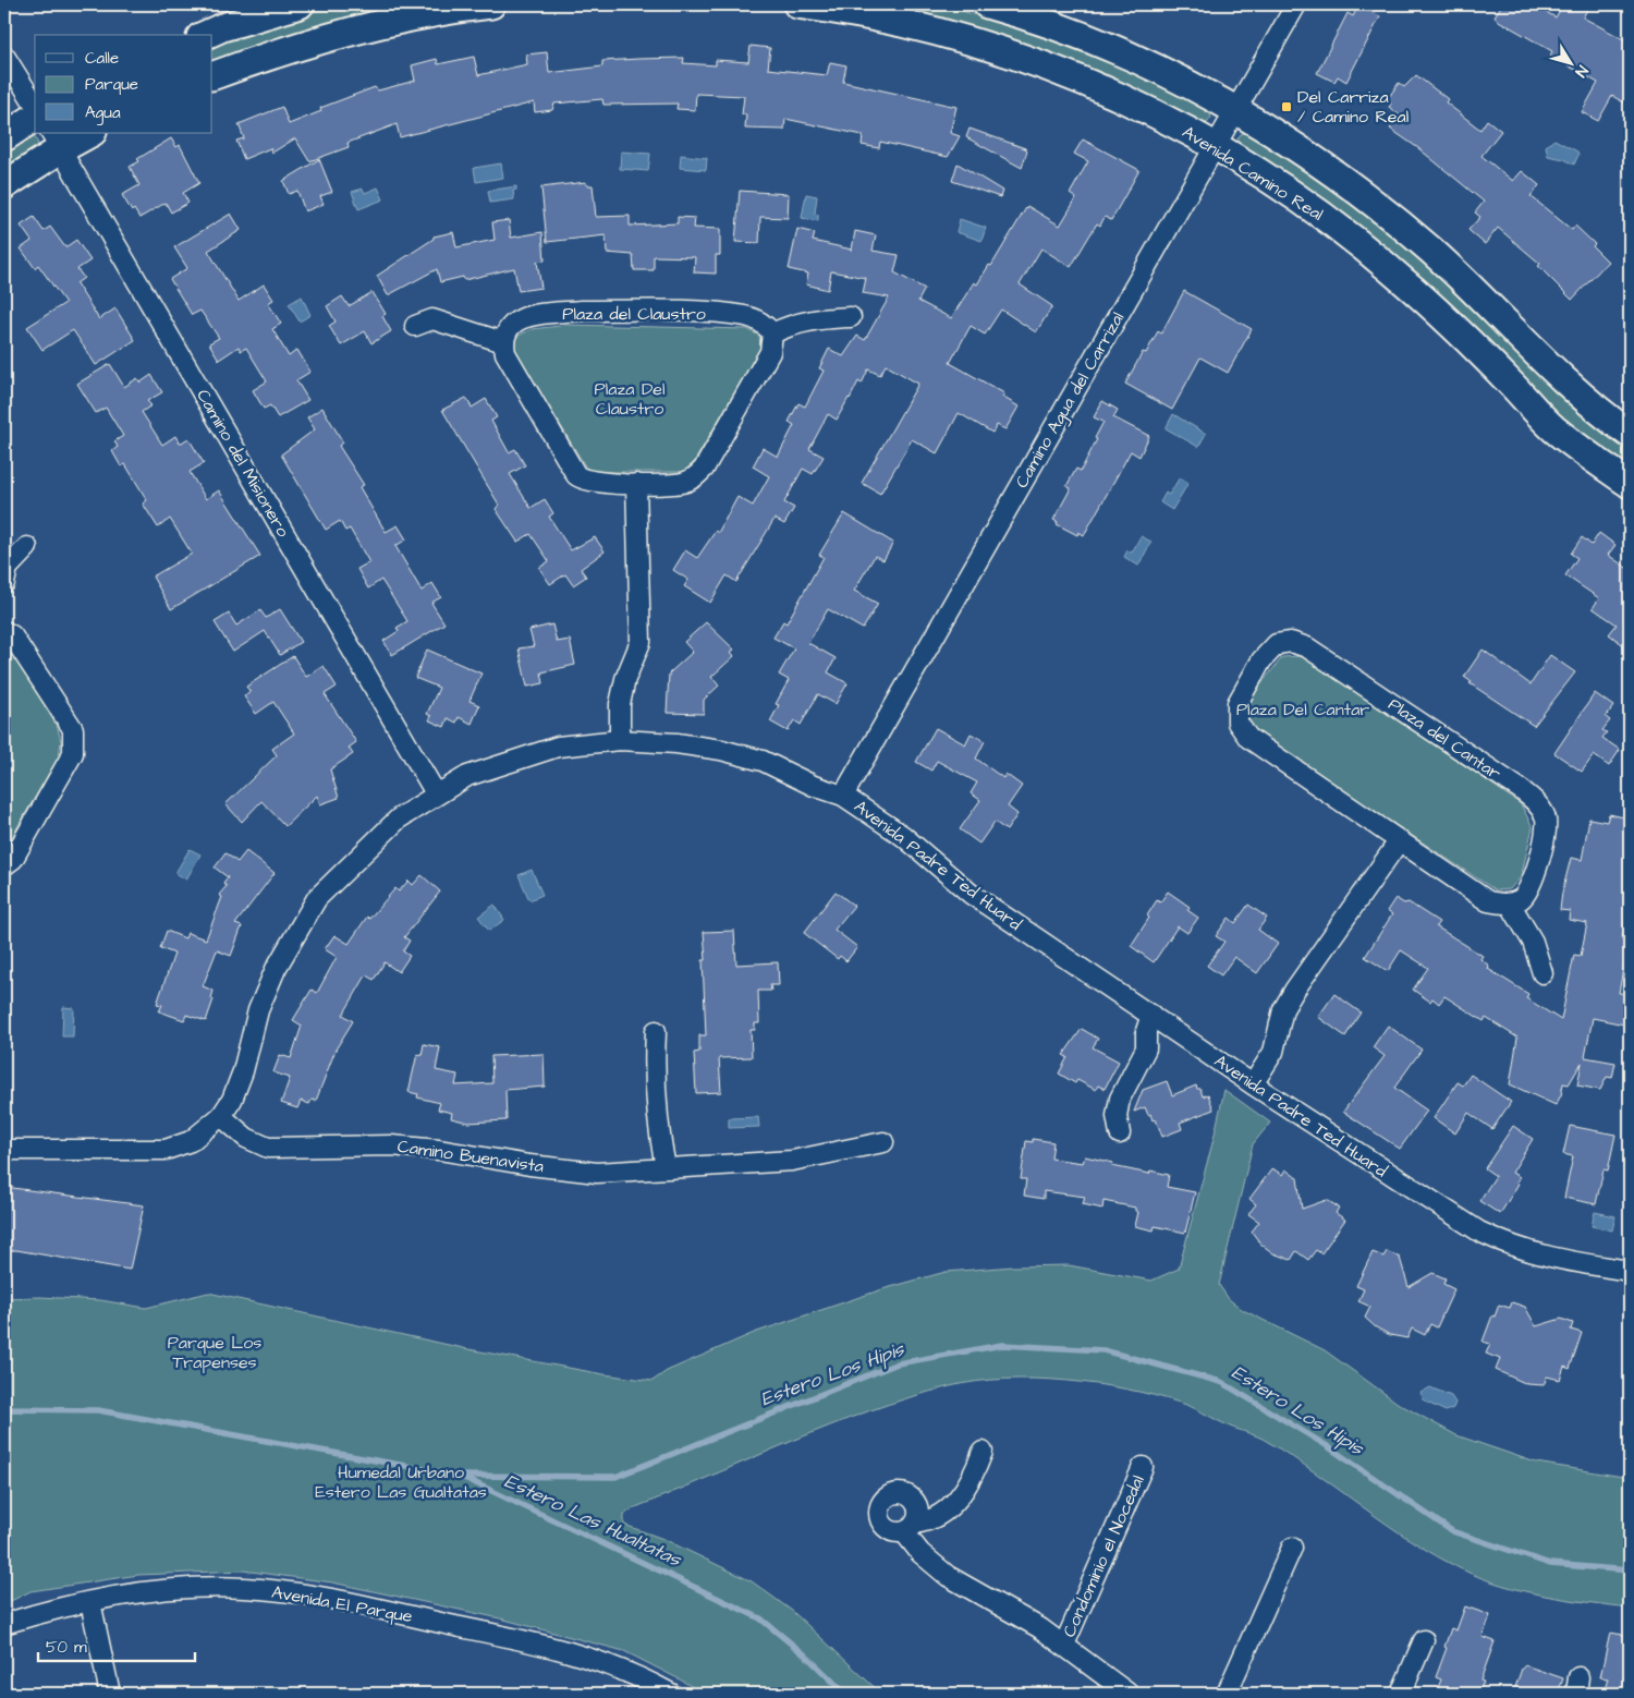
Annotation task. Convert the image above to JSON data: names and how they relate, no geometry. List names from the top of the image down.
{
  "streets": {
    "main road": ["Avenida Camino Real"],
    "street": [
      "Plaza del Claustro",
      "Camino Agua del Carrizal",
      "Camino del Misionero",
      "Plaza del Cantar",
      "Avenida Padre Ted Huard",
      "Camino Buenavista",
      "Condominio el Nocedal",
      "Avenida El Parque"
    ]
  },
  "crossings": [
    ["Avenida Camino Real", "Camino Agua del Carrizal"],
    ["Camino Agua del Carrizal", "Avenida Padre Ted Huard"],
    ["Camino del Misionero", "Avenida Padre Ted Huard"],
    ["Avenida Padre Ted Huard", "Camino Buenavista"]
  ],
  "water": ["Estero Los Hipis", "Estero Las Hualtatas"],
  "parks": [
    "Plaza Del Claustro",
    "Plaza Del Cantar",
    "Parque Los Trapenses",
    "Humedal Urbano Estero Las Gualtatas"
  ],
  "places": {
    "transit": ["Del Carriza / Camino Real"]
  },
  "legend": ["Calle", "Parque", "Agua"],
  "scale_bar": "50 m",
  "north": "bottom right"
}
